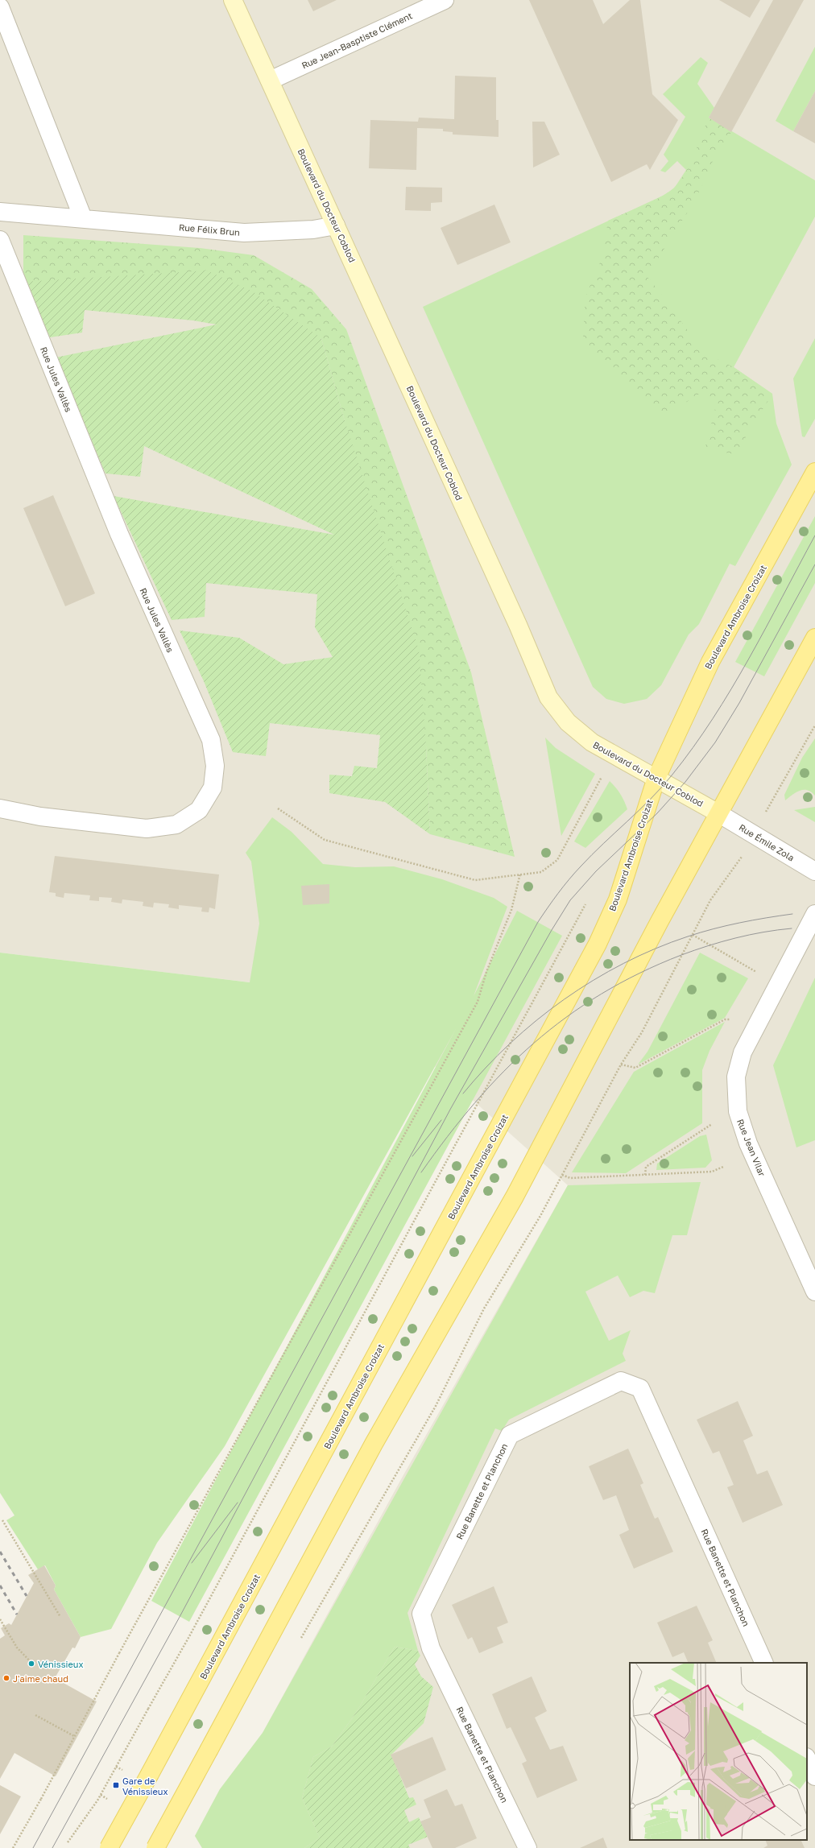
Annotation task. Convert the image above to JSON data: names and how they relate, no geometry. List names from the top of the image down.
{
  "streets": {
    "main road": ["Boulevard Ambroise Croizat"],
    "street": [
      "Rue Jean-Basptiste Clément",
      "Boulevard du Docteur Coblod",
      "Rue Félix Brun",
      "Rue Jules Vallès",
      "Rue Émile Zola",
      "Rue Jean Vilar",
      "Rue Banette et Planchon"
    ]
  },
  "crossings": [
    ["Rue Jean-Basptiste Clément", "Boulevard du Docteur Coblod"],
    ["Boulevard du Docteur Coblod", "Rue Félix Brun"],
    ["Boulevard du Docteur Coblod", "Boulevard Ambroise Croizat"],
    ["Boulevard du Docteur Coblod", "Rue Émile Zola"]
  ],
  "places": {
    "other": ["Vénissieux", "J'aime chaud"],
    "transit": ["Gare de Vénissieux"]
  }
}
